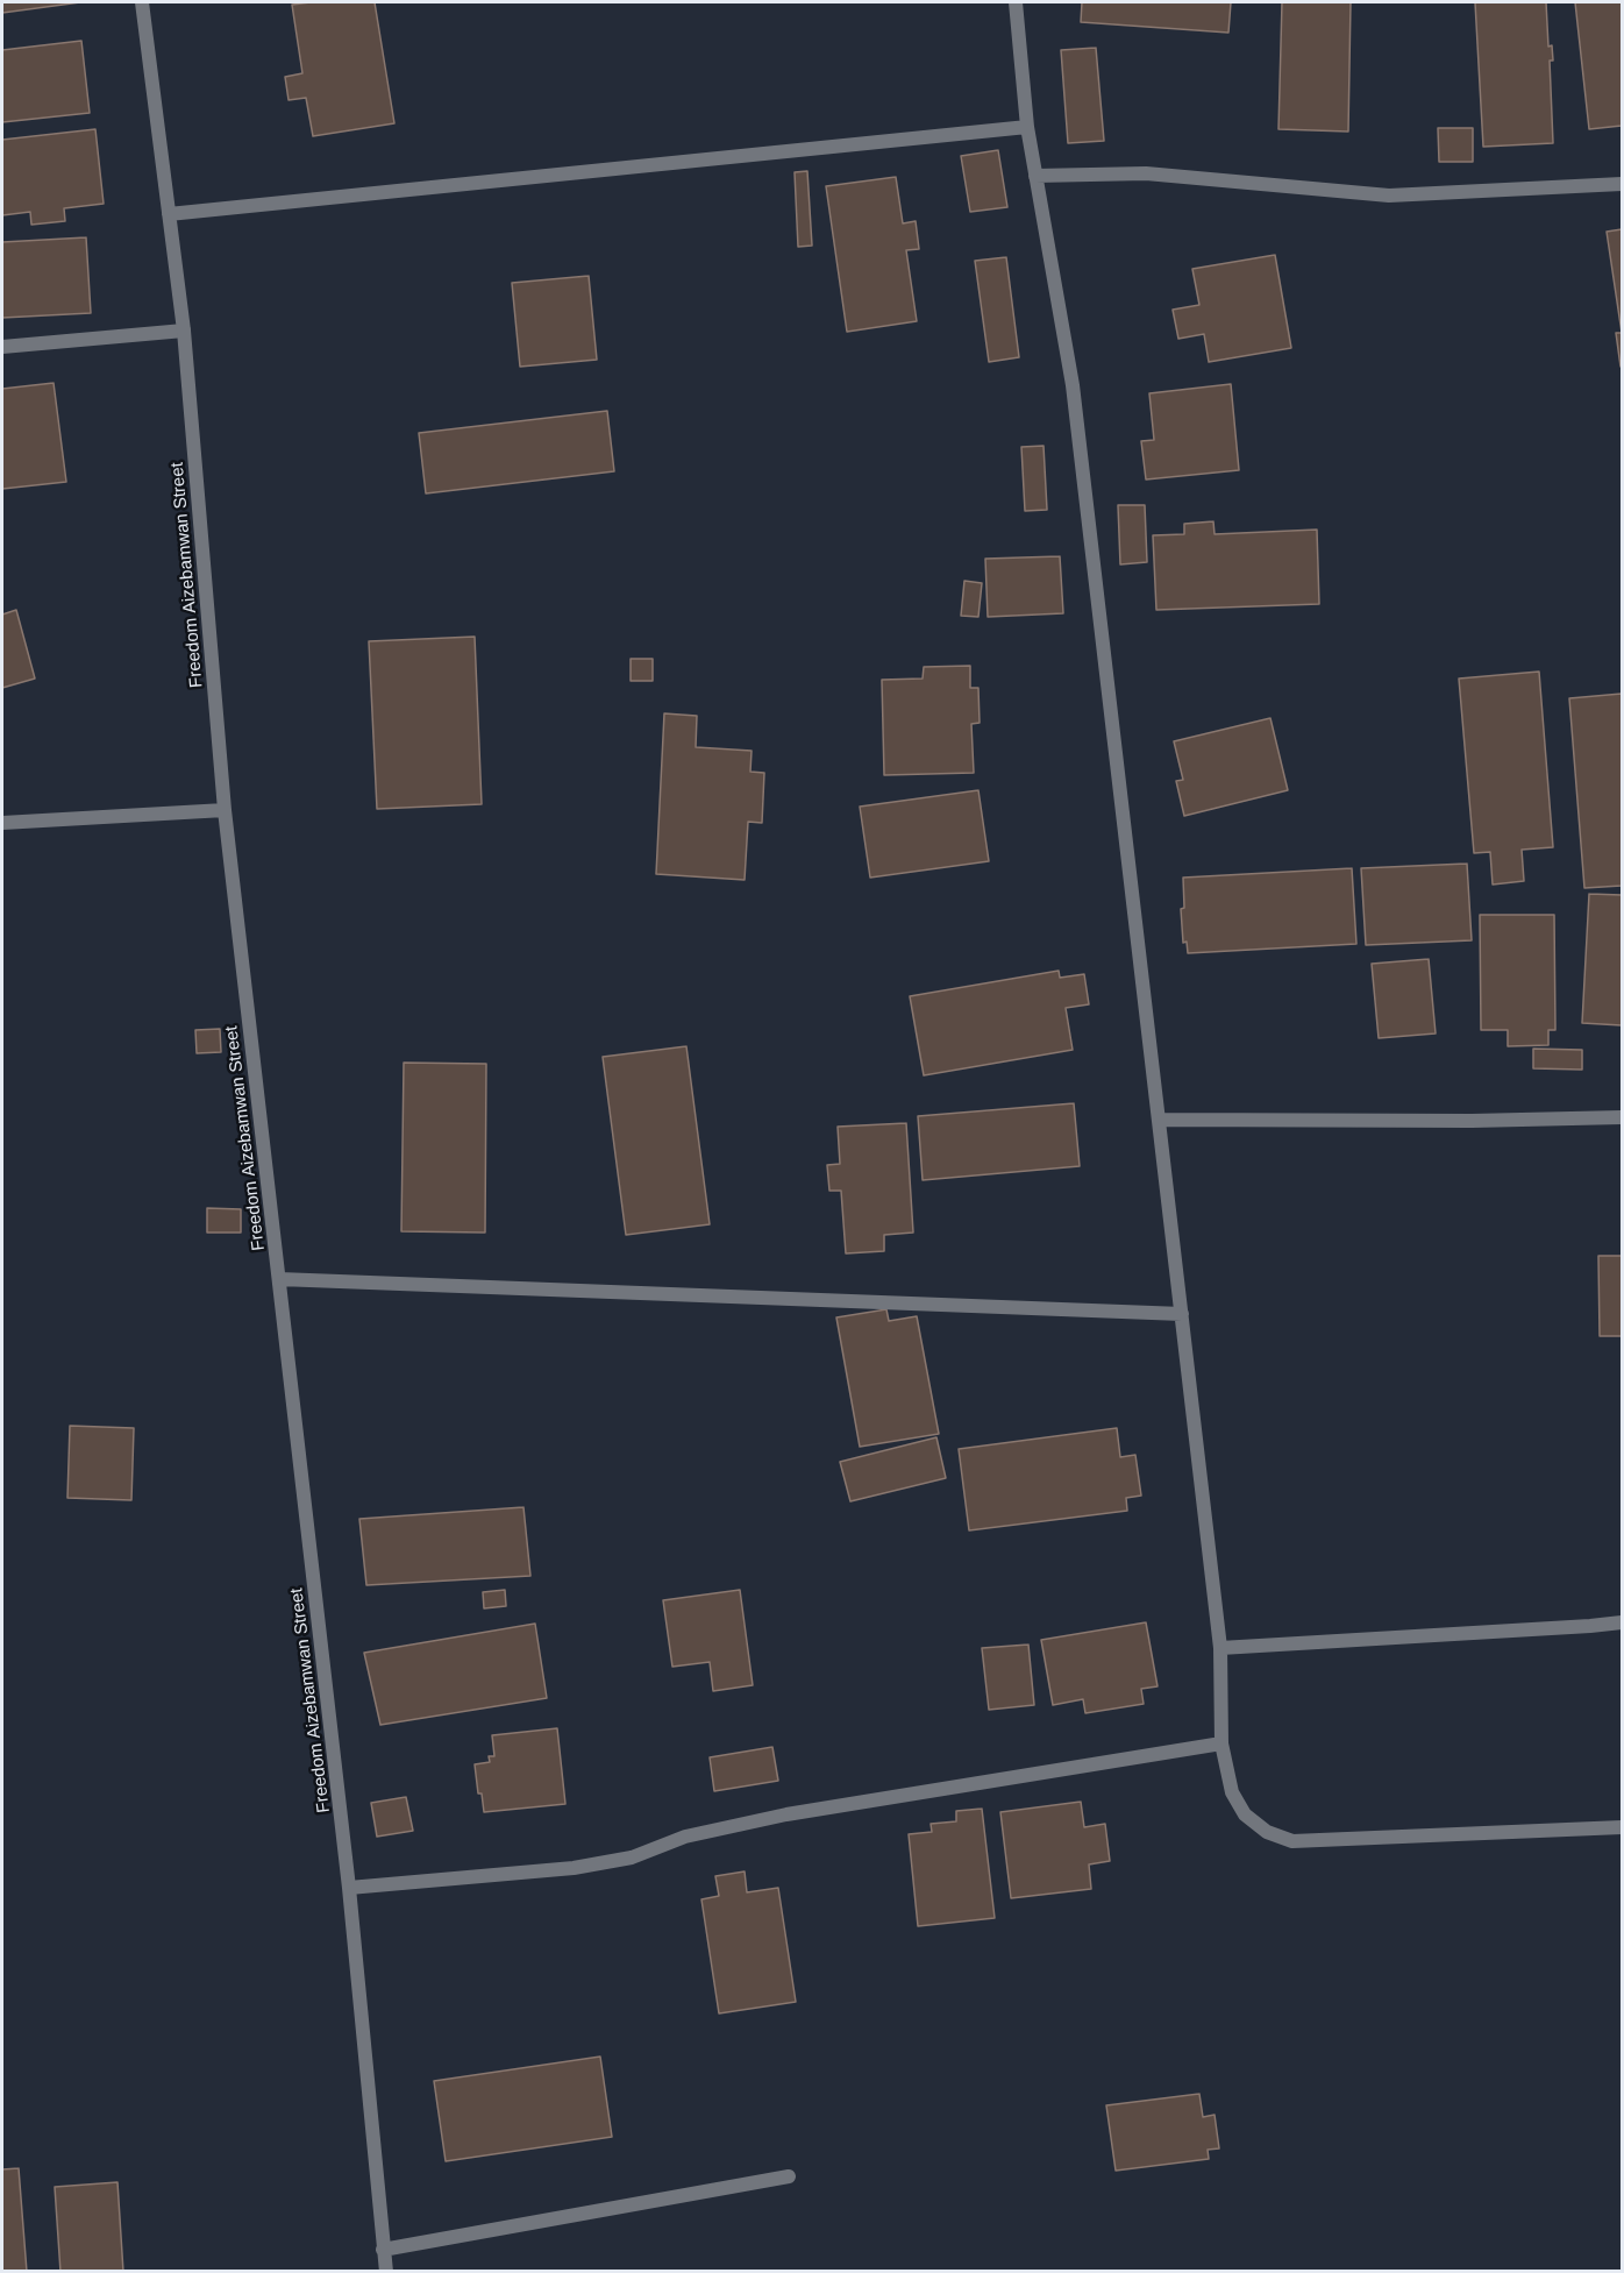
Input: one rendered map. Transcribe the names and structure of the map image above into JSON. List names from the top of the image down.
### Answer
{
  "streets": {
    "street": ["Freedom Aizebamwan Street"]
  }
}
